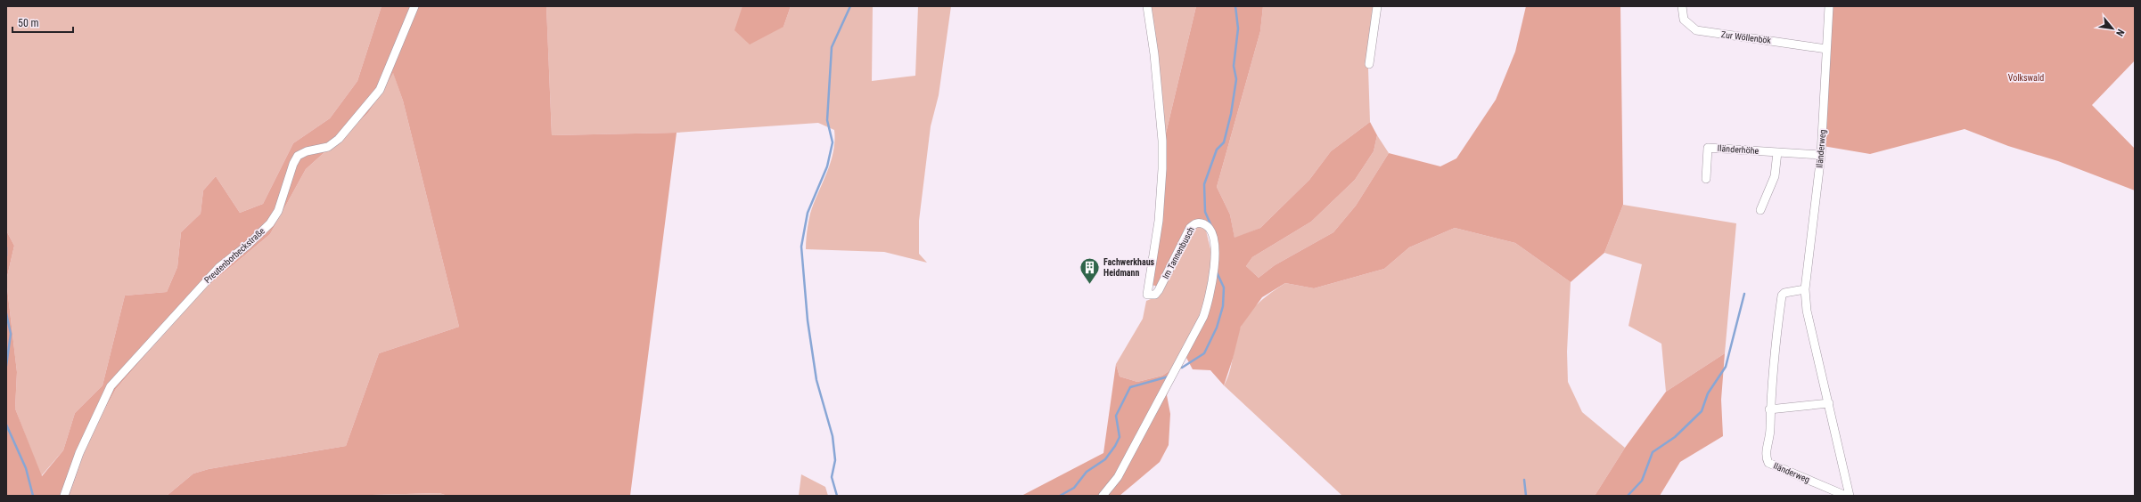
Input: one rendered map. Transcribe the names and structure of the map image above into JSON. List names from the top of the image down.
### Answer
{
  "streets": {
    "street": [
      "Zur Wöllenbök",
      "Iländerweg",
      "Iländerhöhe",
      "Im Tannenbusch",
      "Preutenborbeckstraße"
    ]
  },
  "crossings": [
    ["Zur Wöllenbök", "Iländerweg"],
    ["Iländerweg", "Iländerhöhe"]
  ],
  "parks": ["Volkswald"],
  "places": {
    "building": ["Fachwerkhaus Heidmann"]
  },
  "scale_bar": "50 m",
  "north": "bottom right"
}
